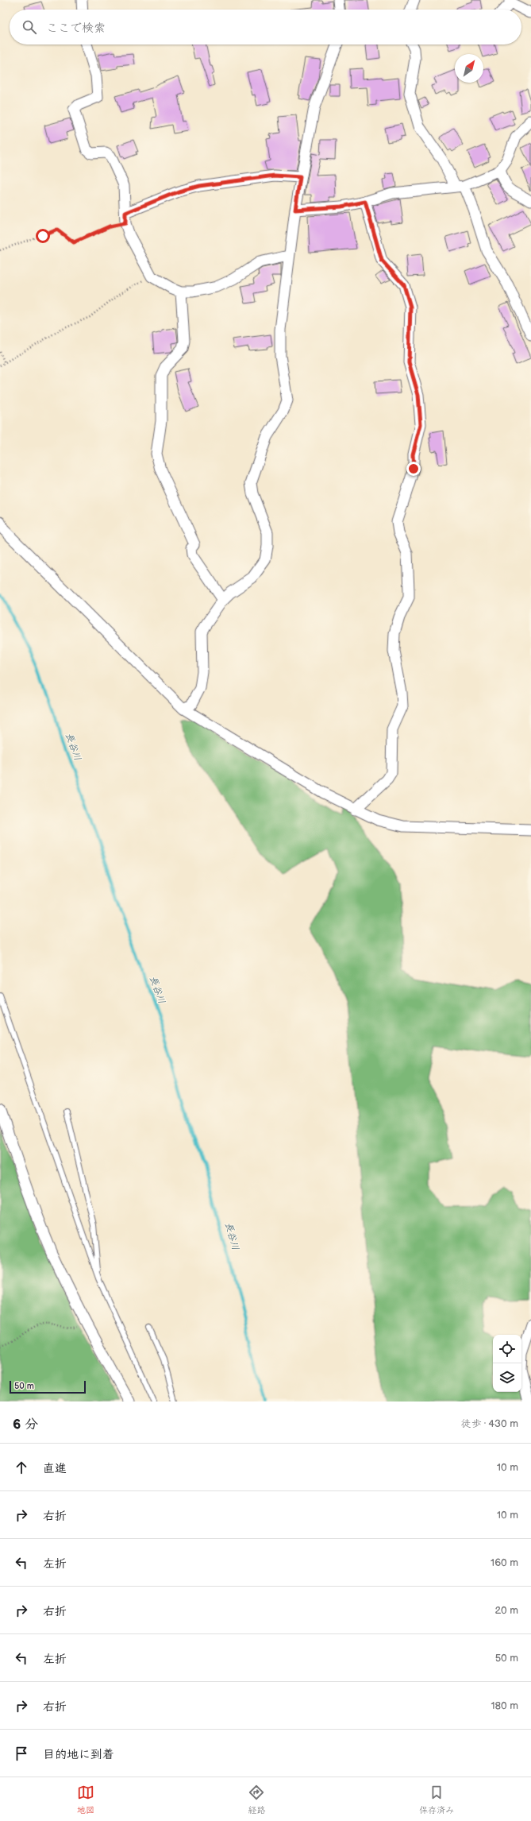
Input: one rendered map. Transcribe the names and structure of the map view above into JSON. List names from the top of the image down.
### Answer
{
  "water": ["長谷川"],
  "scale_bar": "50 m",
  "north": "top right",
  "page": {
    "search": "ここで検索",
    "scale": "50 m",
    "heading": ["6 分", "徒歩 · 430 m"],
    "list": [
      ["直進", "10 m"],
      ["右折", "10 m"],
      ["左折", "160 m"],
      ["右折", "20 m"],
      ["左折", "50 m"],
      ["右折", "180 m"],
      "目的地に到着"
    ],
    "nav": ["地図", "経路", "保存済み"]
  }
}
